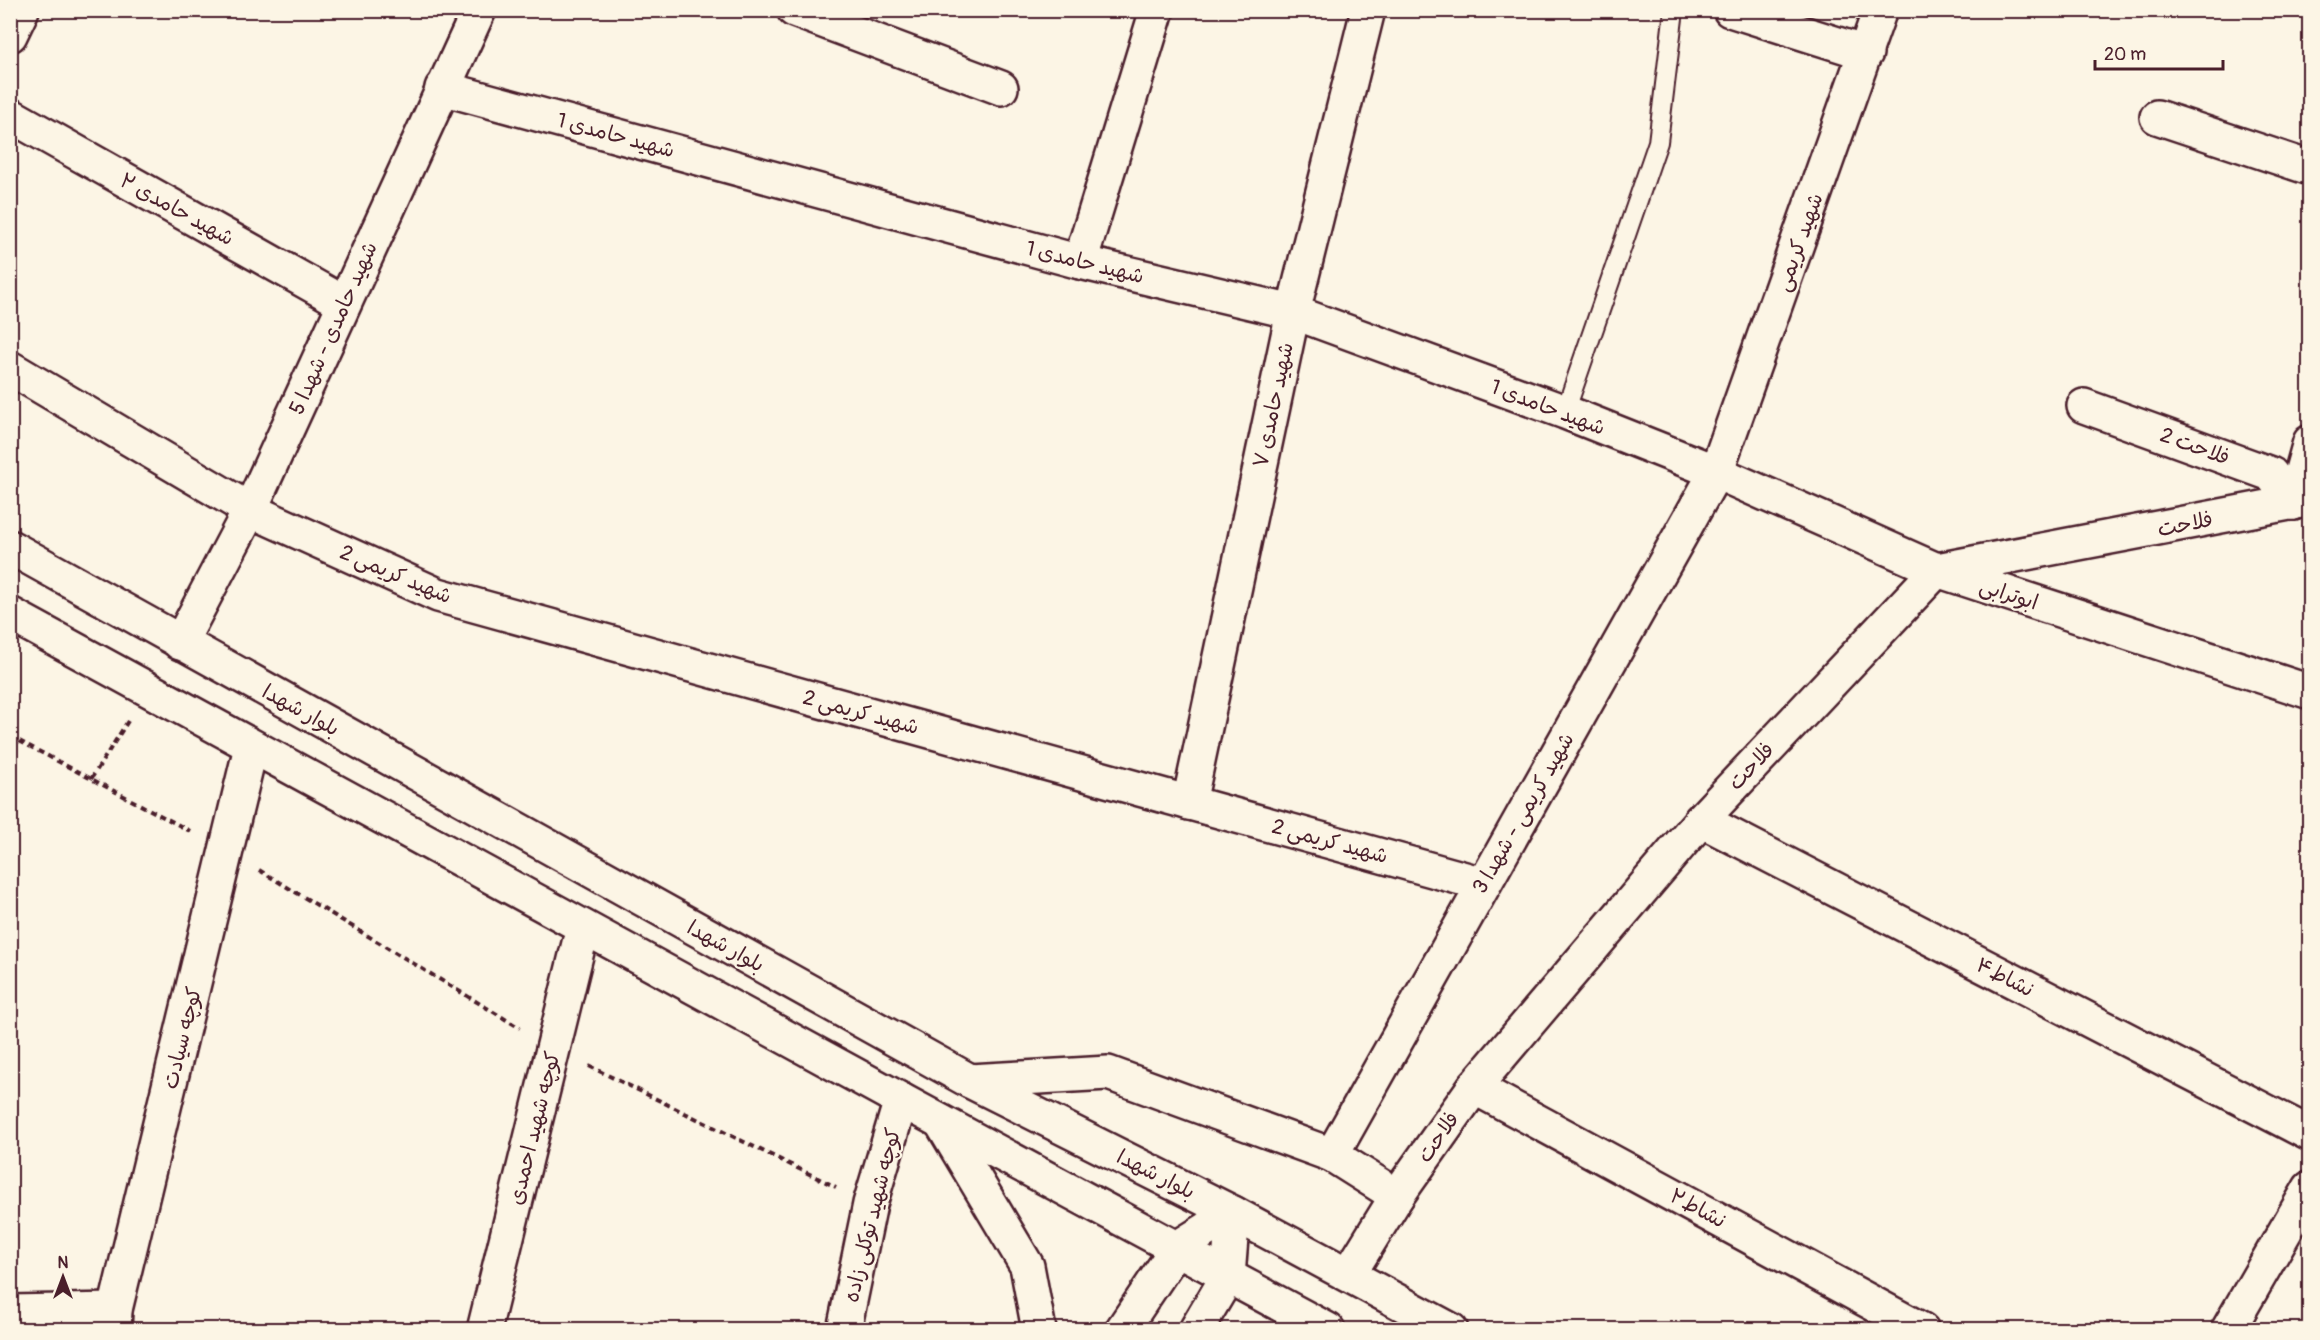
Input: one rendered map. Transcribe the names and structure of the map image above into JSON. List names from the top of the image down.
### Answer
{
  "streets": {
    "street": [
      "شهيد حامدی 1",
      "شهید حامدی ۲",
      "شهید کریمی",
      "شهید حامدی - شهدا 5",
      "شهید حامدی ۷",
      "فلاحت 2",
      "فلاحت",
      "شهيد کريمی 2",
      "ابوترابی",
      "بلوار شهدا",
      "شهيد کريمی - شهدا 3",
      "نشاط۴",
      "کوچه سیادت",
      "کوچه شهید احمدی",
      "نشاط۲",
      "کوچه شهید توکلی زاده"
    ]
  },
  "crossings": [
    ["شهيد حامدی 1", "شهید کریمی"],
    ["شهيد حامدی 1", "شهید حامدی - شهدا 5"],
    ["شهيد حامدی 1", "شهید حامدی ۷"],
    ["شهيد حامدی 1", "ابوترابی"],
    ["شهيد حامدی 1", "شهيد کريمی - شهدا 3"],
    ["شهید حامدی ۲", "شهید حامدی - شهدا 5"],
    ["شهید کریمی", "ابوترابی"],
    ["شهید کریمی", "شهيد کريمی - شهدا 3"],
    ["شهید حامدی - شهدا 5", "شهيد کريمی 2"],
    ["شهید حامدی - شهدا 5", "بلوار شهدا"],
    ["شهید حامدی ۷", "شهيد کريمی 2"],
    ["فلاحت 2", "فلاحت"],
    ["فلاحت", "ابوترابی"],
    ["فلاحت", "بلوار شهدا"],
    ["فلاحت", "نشاط۴"],
    ["فلاحت", "نشاط۲"],
    ["شهيد کريمی 2", "شهيد کريمی - شهدا 3"],
    ["ابوترابی", "شهيد کريمی - شهدا 3"]
  ],
  "scale_bar": "20 m",
  "north": "top"
}
